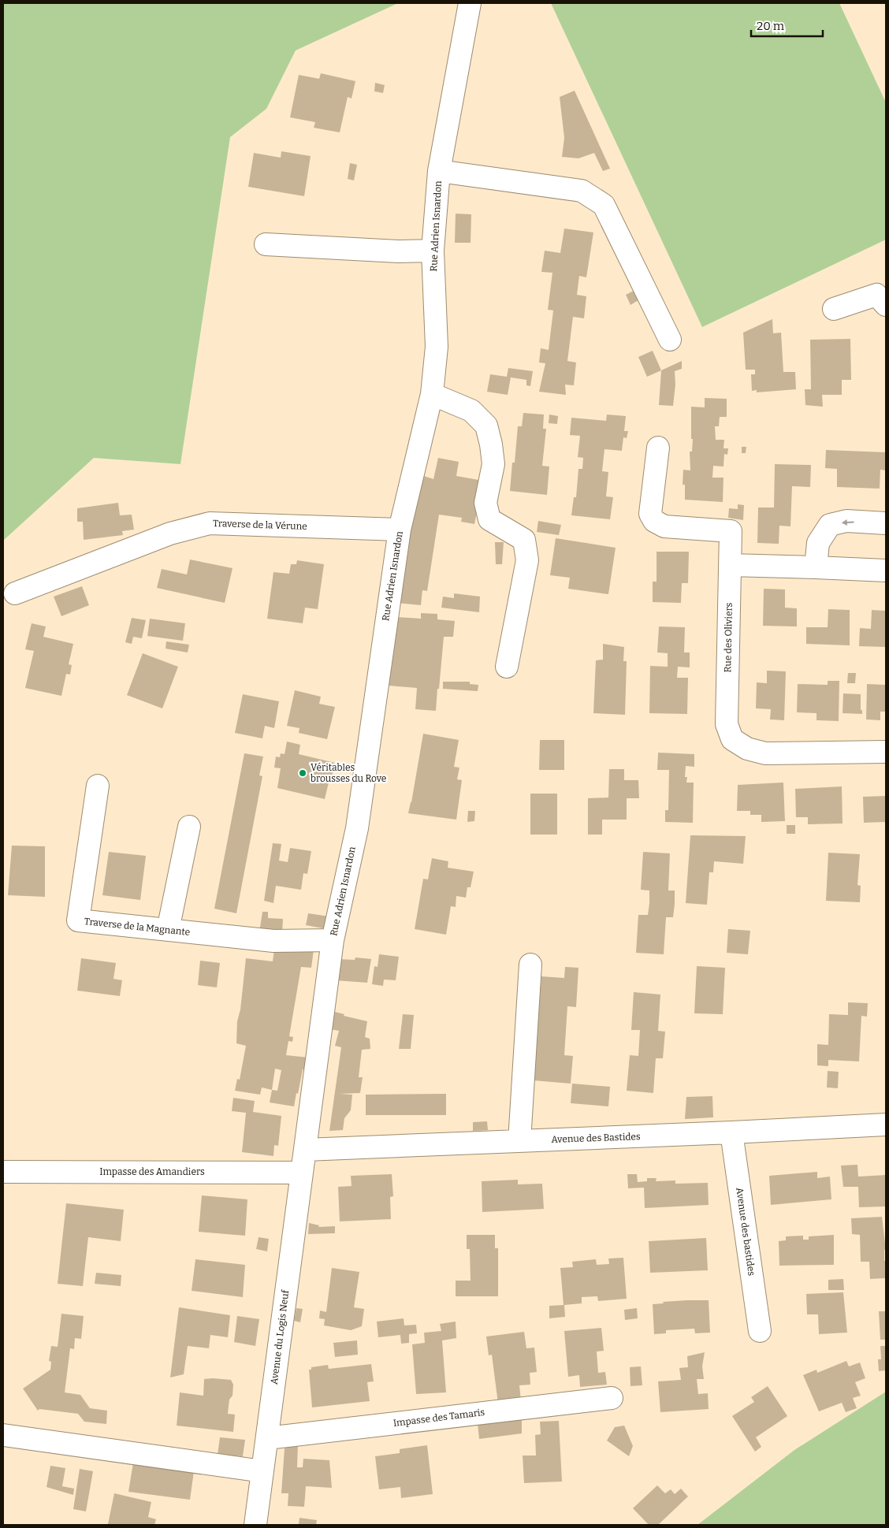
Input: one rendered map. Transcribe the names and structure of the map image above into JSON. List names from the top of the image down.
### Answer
{
  "streets": {
    "street": [
      "Rue Adrien Isnardon",
      "Traverse de la Vérune",
      "Rue des Oliviers",
      "Traverse de la Magnante",
      "Avenue des Bastides",
      "Impasse des Amandiers",
      "Avenue des bastides",
      "Avenue du Logis Neuf",
      "Impasse des Tamaris"
    ]
  },
  "crossings": [
    ["Rue Adrien Isnardon", "Traverse de la Vérune"],
    ["Rue Adrien Isnardon", "Traverse de la Magnante"],
    ["Rue Adrien Isnardon", "Avenue des Bastides"],
    ["Rue Adrien Isnardon", "Avenue du Logis Neuf"],
    ["Avenue des Bastides", "Avenue des bastides"],
    ["Avenue des Bastides", "Avenue du Logis Neuf"],
    ["Impasse des Amandiers", "Avenue du Logis Neuf"],
    ["Avenue du Logis Neuf", "Impasse des Tamaris"]
  ],
  "places": ["Véritables brousses du Rove"],
  "scale_bar": "20 m"
}
